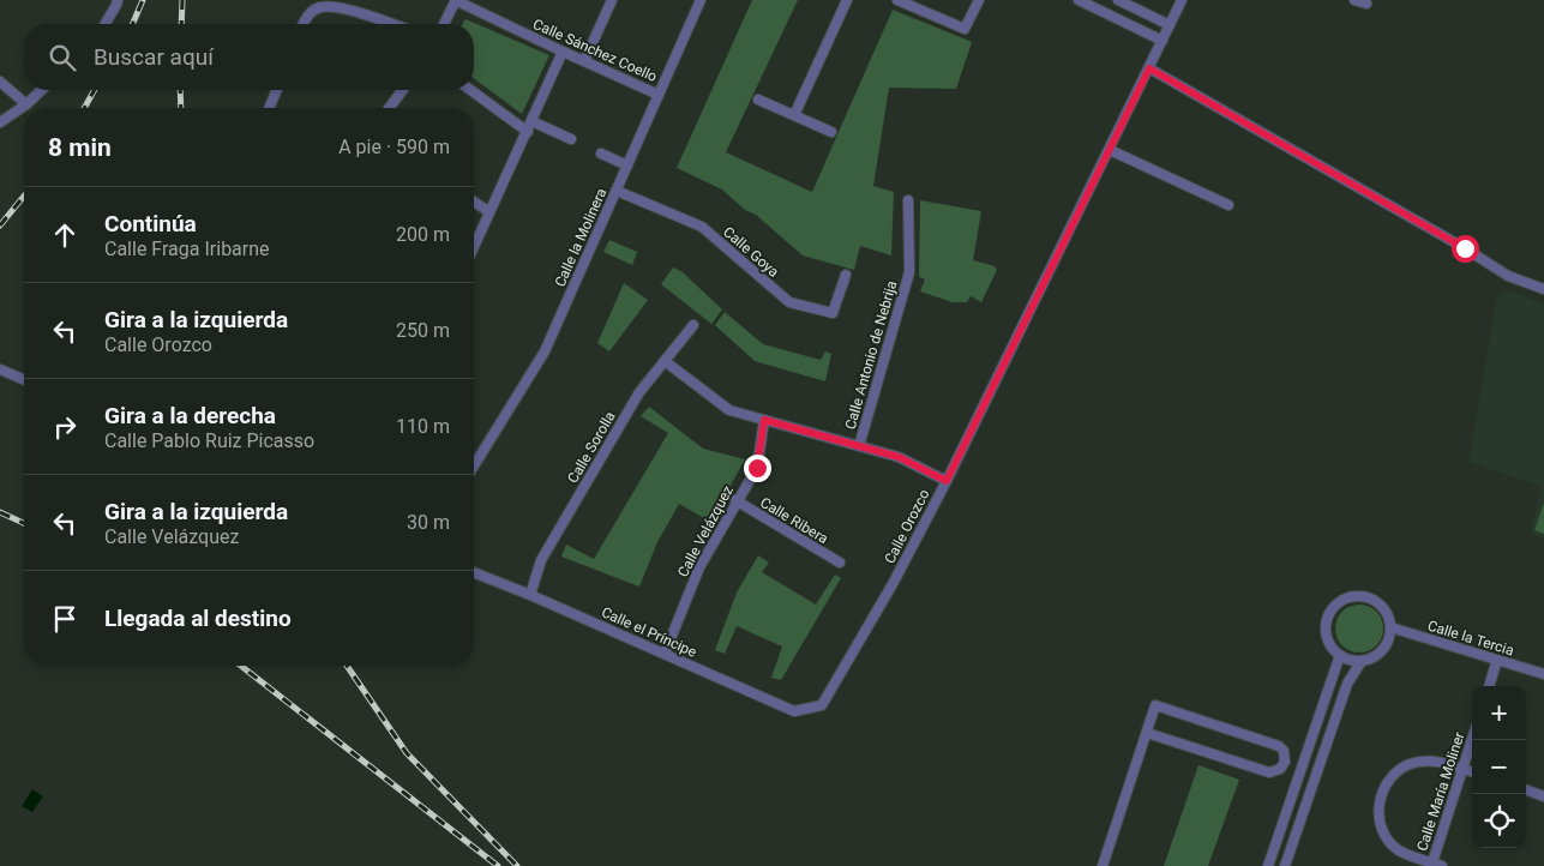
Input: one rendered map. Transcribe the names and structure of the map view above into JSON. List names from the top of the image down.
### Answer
{
  "streets": {
    "street": [
      "Calle Sánchez Coello",
      "Calle la Molinera",
      "Calle Goya",
      "Calle Antonio de Nebrija",
      "Calle Sorolla",
      "Calle Ribera",
      "Calle Orozco",
      "Calle Velázquez",
      "Calle el Príncipe",
      "Calle la Tercia",
      "Calle María Moliner"
    ]
  },
  "crossings": [
    ["Calle Sánchez Coello", "Calle la Molinera"],
    ["Calle la Molinera", "Calle Goya"],
    ["Calle Sorolla", "Calle el Príncipe"],
    ["Calle Ribera", "Calle Velázquez"],
    ["Calle Orozco", "Calle el Príncipe"],
    ["Calle Velázquez", "Calle el Príncipe"]
  ],
  "page": {
    "search": "Buscar aquí",
    "heading": ["8 min", "A pie · 590 m"],
    "list": [
      ["Continúa", "Calle Fraga Iribarne", "200 m"],
      ["Gira a la izquierda", "Calle Orozco", "250 m"],
      ["Gira a la derecha", "Calle Pablo Ruiz Picasso", "110 m"],
      ["Gira a la izquierda", "Calle Velázquez", "30 m"],
      "Llegada al destino"
    ],
    "map_buttons": ["+", "−"]
  }
}
